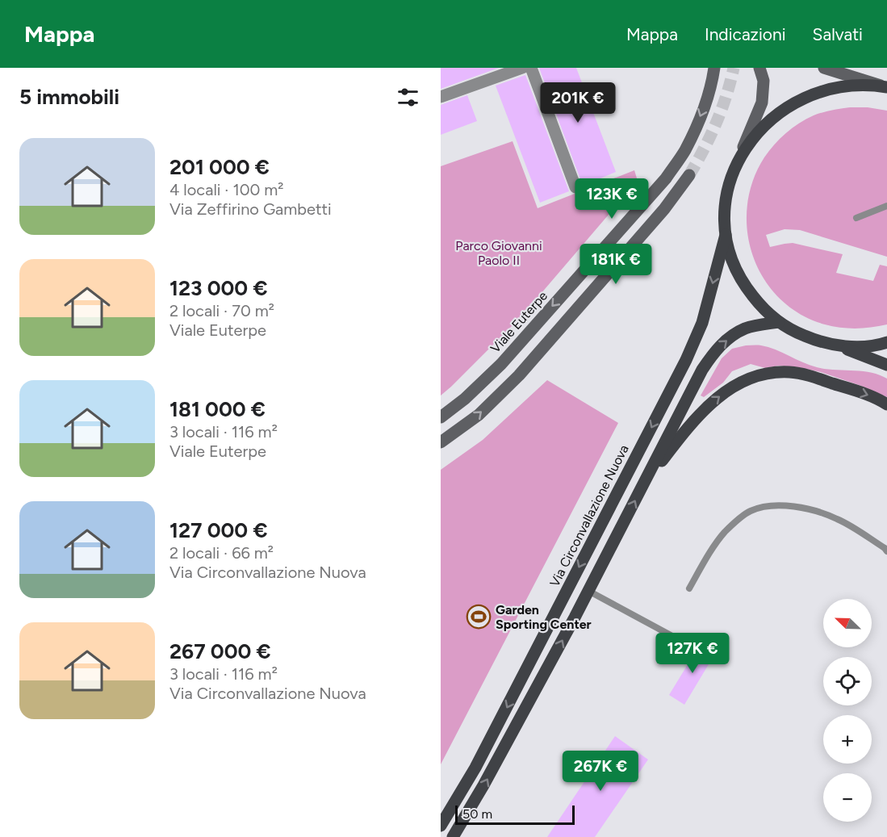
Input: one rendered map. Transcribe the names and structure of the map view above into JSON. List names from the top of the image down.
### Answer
{
  "streets": {
    "main road": ["Viale Euterpe", "Via Circonvallazione Nuova"]
  },
  "parks": ["Parco Giovanni Paolo II"],
  "places": {
    "sports": ["Garden Sporting Center"]
  },
  "scale_bar": "50 m",
  "north": "top left",
  "page": {
    "header": "Mappa",
    "nav": ["Mappa", "Indicazioni", "Salvati"],
    "heading": "5 immobili",
    "price": [
      "201K €",
      "123K €",
      "181K €",
      "127K €",
      "267K €"
    ],
    "list": [
      {
        "name": "201 000 €",
        "note": "4 locali · 100 m² · Via Zeffirino Gambetti"
      },
      {
        "name": "123 000 €",
        "note": "2 locali · 70 m² · Viale Euterpe"
      },
      {
        "name": "181 000 €",
        "note": "3 locali · 116 m² · Viale Euterpe"
      },
      {
        "name": "127 000 €",
        "note": "2 locali · 66 m² · Via Circonvallazione Nuova"
      },
      {
        "name": "267 000 €",
        "note": "3 locali · 116 m² · Via Circonvallazione Nuova"
      }
    ],
    "map_buttons": ["+", "−"],
    "scale": "50 m"
  }
}
